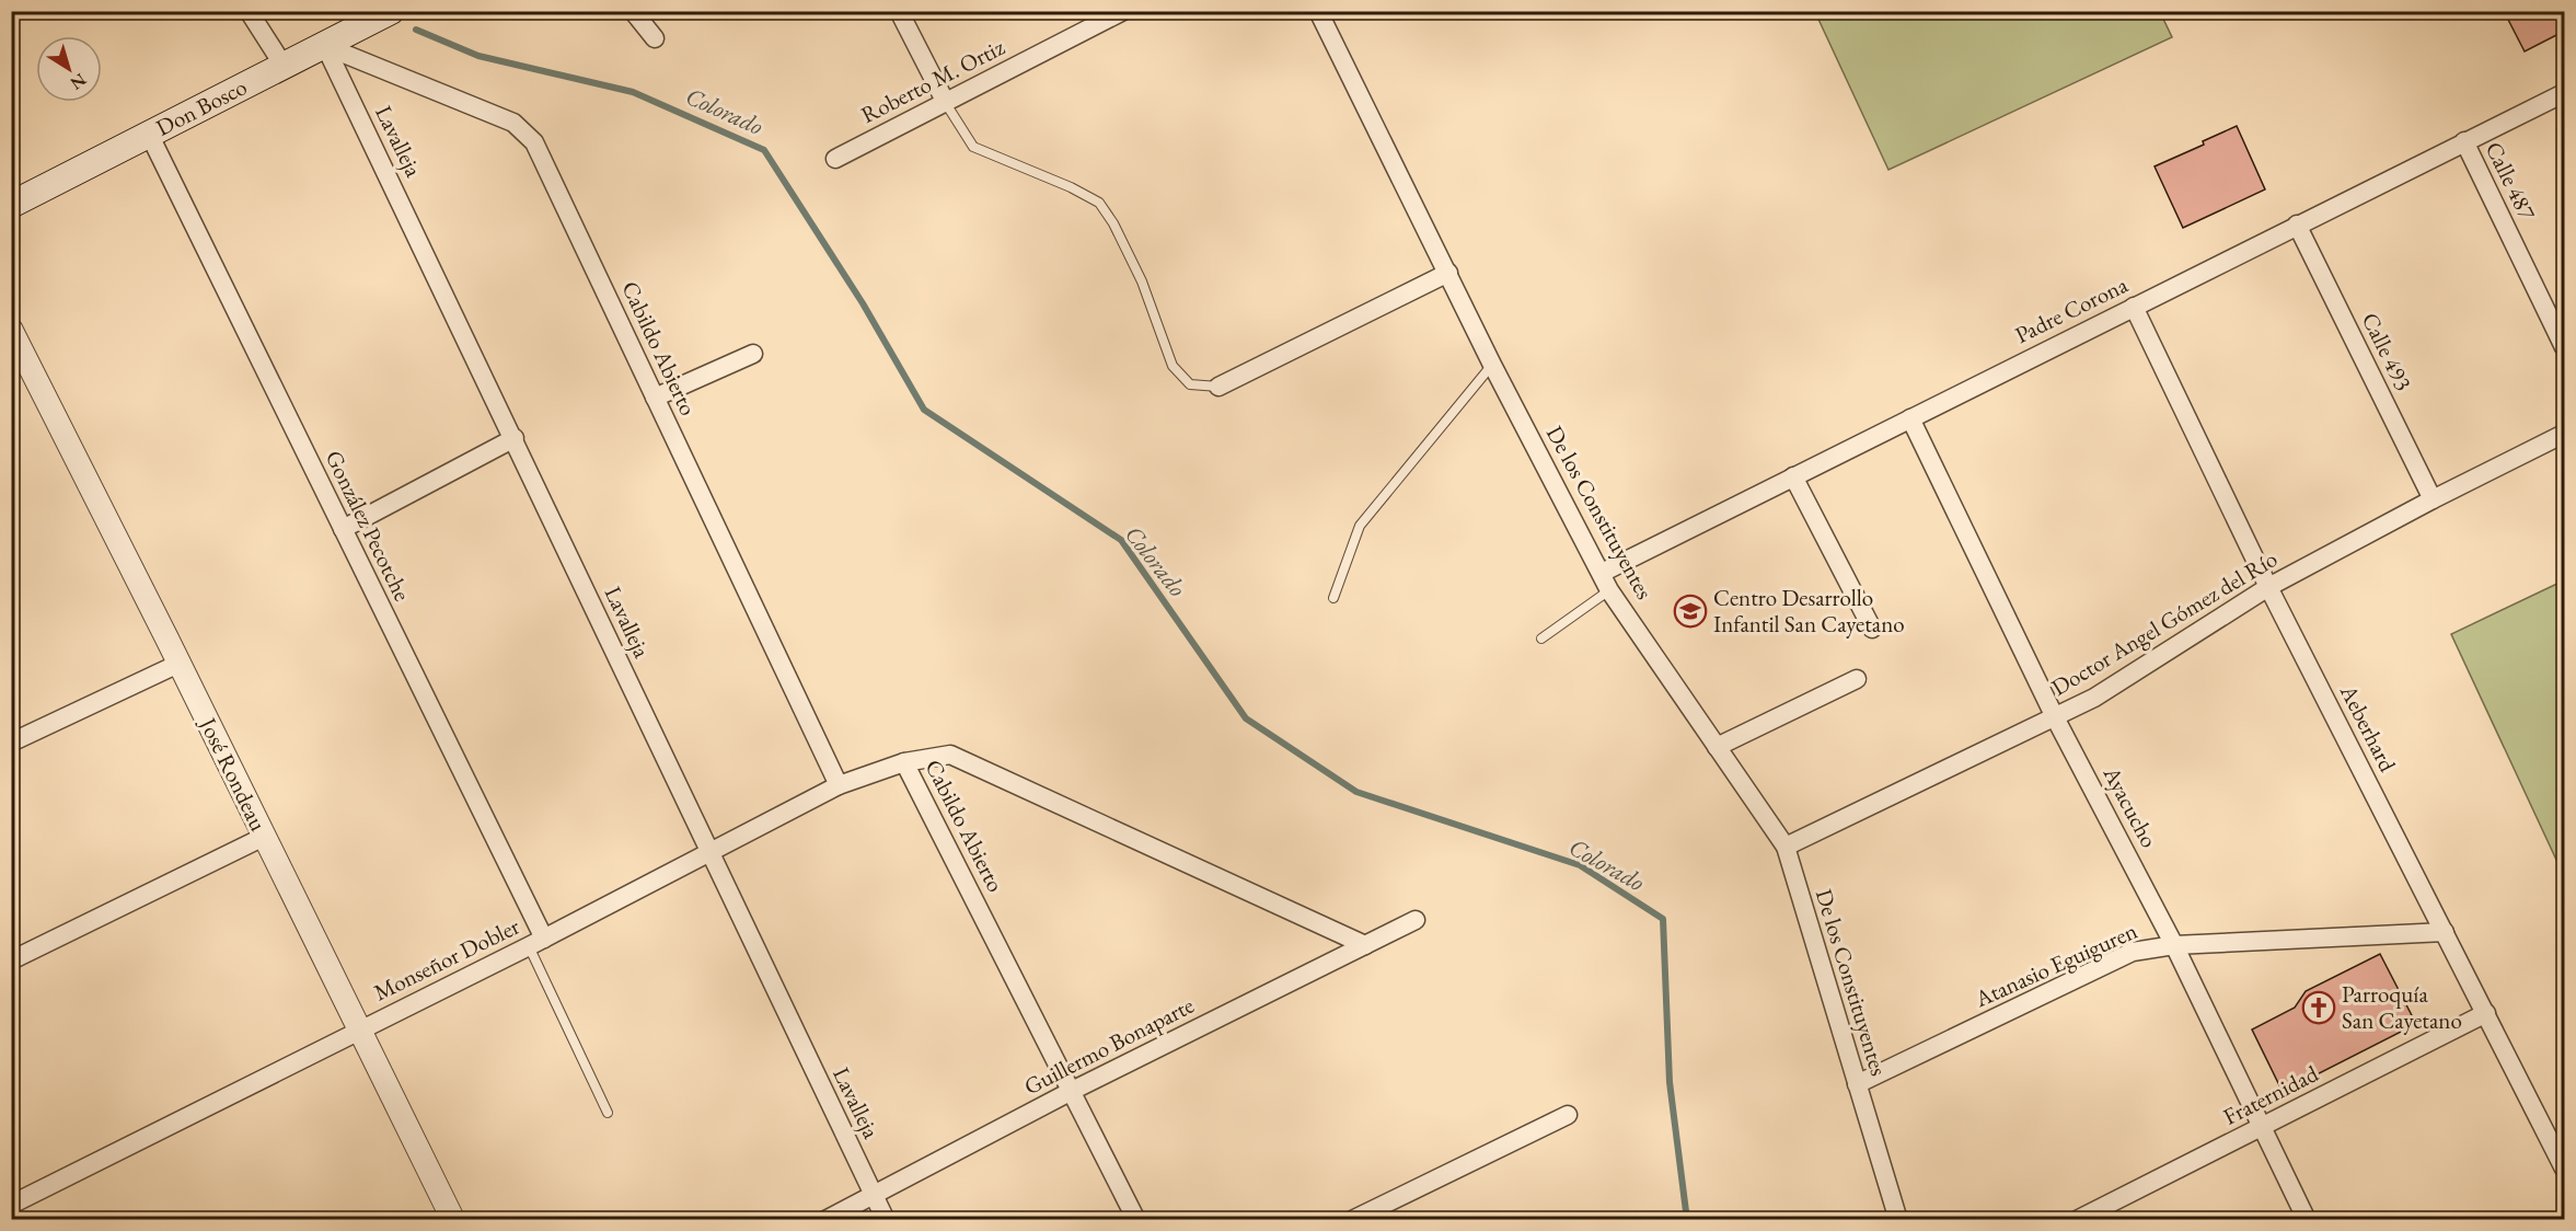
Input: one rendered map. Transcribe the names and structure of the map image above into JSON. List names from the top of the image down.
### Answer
{
  "streets": {
    "main road": ["Don Bosco"],
    "street": [
      "Roberto M. Ortiz",
      "Lavalleja",
      "Calle 487",
      "Padre Corona",
      "Cabildo Abierto",
      "Calle 493",
      "De los Constituyentes",
      "González Pecotche",
      "Doctor Angel Gómez del Río",
      "Aeberhard",
      "José Rondeau",
      "Ayacucho",
      "Monseñor Dobler",
      "Atanasio Eguiguren",
      "Guillermo Bonaparte",
      "Fraternidad"
    ]
  },
  "crossings": [
    ["Don Bosco", "Lavalleja"],
    ["Don Bosco", "Cabildo Abierto"],
    ["Don Bosco", "González Pecotche"],
    ["Lavalleja", "Cabildo Abierto"],
    ["Lavalleja", "Monseñor Dobler"],
    ["Lavalleja", "Guillermo Bonaparte"],
    ["Calle 487", "Padre Corona"],
    ["Padre Corona", "Calle 493"],
    ["Padre Corona", "De los Constituyentes"],
    ["Padre Corona", "Aeberhard"],
    ["Padre Corona", "Ayacucho"],
    ["Cabildo Abierto", "Monseñor Dobler"],
    ["Cabildo Abierto", "Guillermo Bonaparte"],
    ["Calle 493", "Doctor Angel Gómez del Río"],
    ["De los Constituyentes", "Doctor Angel Gómez del Río"],
    ["De los Constituyentes", "Atanasio Eguiguren"],
    ["González Pecotche", "Monseñor Dobler"],
    ["Doctor Angel Gómez del Río", "Aeberhard"],
    ["Doctor Angel Gómez del Río", "Ayacucho"],
    ["Aeberhard", "Atanasio Eguiguren"],
    ["Aeberhard", "Fraternidad"],
    ["José Rondeau", "Monseñor Dobler"],
    ["Ayacucho", "Atanasio Eguiguren"],
    ["Ayacucho", "Fraternidad"]
  ],
  "water": ["Colorado"],
  "places": {
    "school or university": ["Centro Desarrollo Infantil San Cayetano"],
    "church": ["Parroquía San Cayetano"]
  },
  "north": "bottom right"
}
